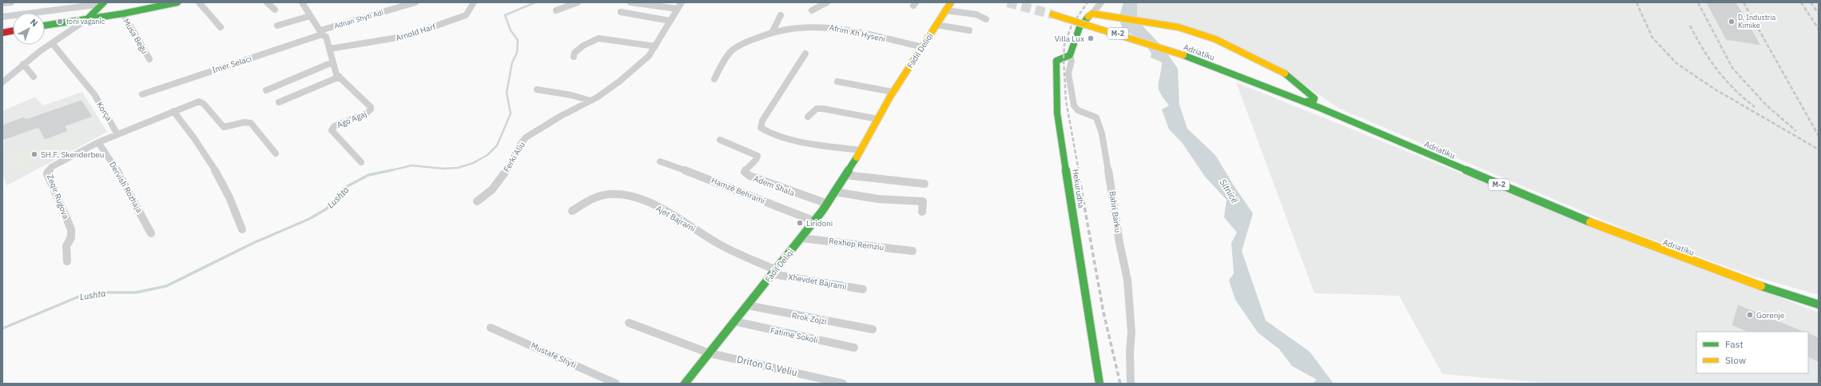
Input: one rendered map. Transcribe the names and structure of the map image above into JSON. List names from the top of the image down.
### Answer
{
  "streets": {
    "main road": [
      "M-2",
      "Fadil Deliqi",
      "Adriatiku",
      "Hekurudha"
    ],
    "street": [
      "Adnan Shyti Adi",
      "Arnold Harf",
      "Afrim Xh Hyseni",
      "Musa Begu",
      "Imer Selaci",
      "Korça",
      "Ago Agaj",
      "Ferki Aliu",
      "Adem Shala",
      "Dervish Rozhaja",
      "Hamzë Behrami",
      "Zeqir Rugova",
      "Bahri Barku",
      "Ajet Bajrami",
      "Rexhep Remziu",
      "Xhevdet Bajrami",
      "Rrok Zojzi",
      "Fatime Sokoli",
      "Mustafë Shyti",
      "Driton G. Veliu"
    ]
  },
  "crossings": [
    ["Adnan Shyti Adi", "Imer Selaci"],
    ["Adnan Shyti Adi", "Ago Agaj"],
    ["Arnold Harf", "Ago Agaj"],
    ["Afrim Xh Hyseni", "Fadil Deliqi"],
    ["Fadil Deliqi", "Adem Shala"],
    ["Fadil Deliqi", "Hamzë Behrami"],
    ["Fadil Deliqi", "Ajet Bajrami"],
    ["Fadil Deliqi", "Rexhep Remziu"],
    ["Fadil Deliqi", "Xhevdet Bajrami"],
    ["Fadil Deliqi", "Rrok Zojzi"],
    ["Fadil Deliqi", "Fatime Sokoli"],
    ["Fadil Deliqi", "Driton G. Veliu"],
    ["Imer Selaci", "Ago Agaj"],
    ["Korça", "Zeqir Rugova"],
    ["Dervish Rozhaja", "Zeqir Rugova"],
    ["Hekurudha", "Bahri Barku"],
    ["Ajet Bajrami", "Xhevdet Bajrami"]
  ],
  "water": ["Sitnicë", "Lushta"],
  "places": [
    "toni vaganic",
    "D. Industria Kimike",
    "Villa Lux",
    "SH.F. Skenderbeu",
    "Liridoni",
    "Gorenje"
  ],
  "legend": ["Fast", "Slow"],
  "north": "top right"
}
